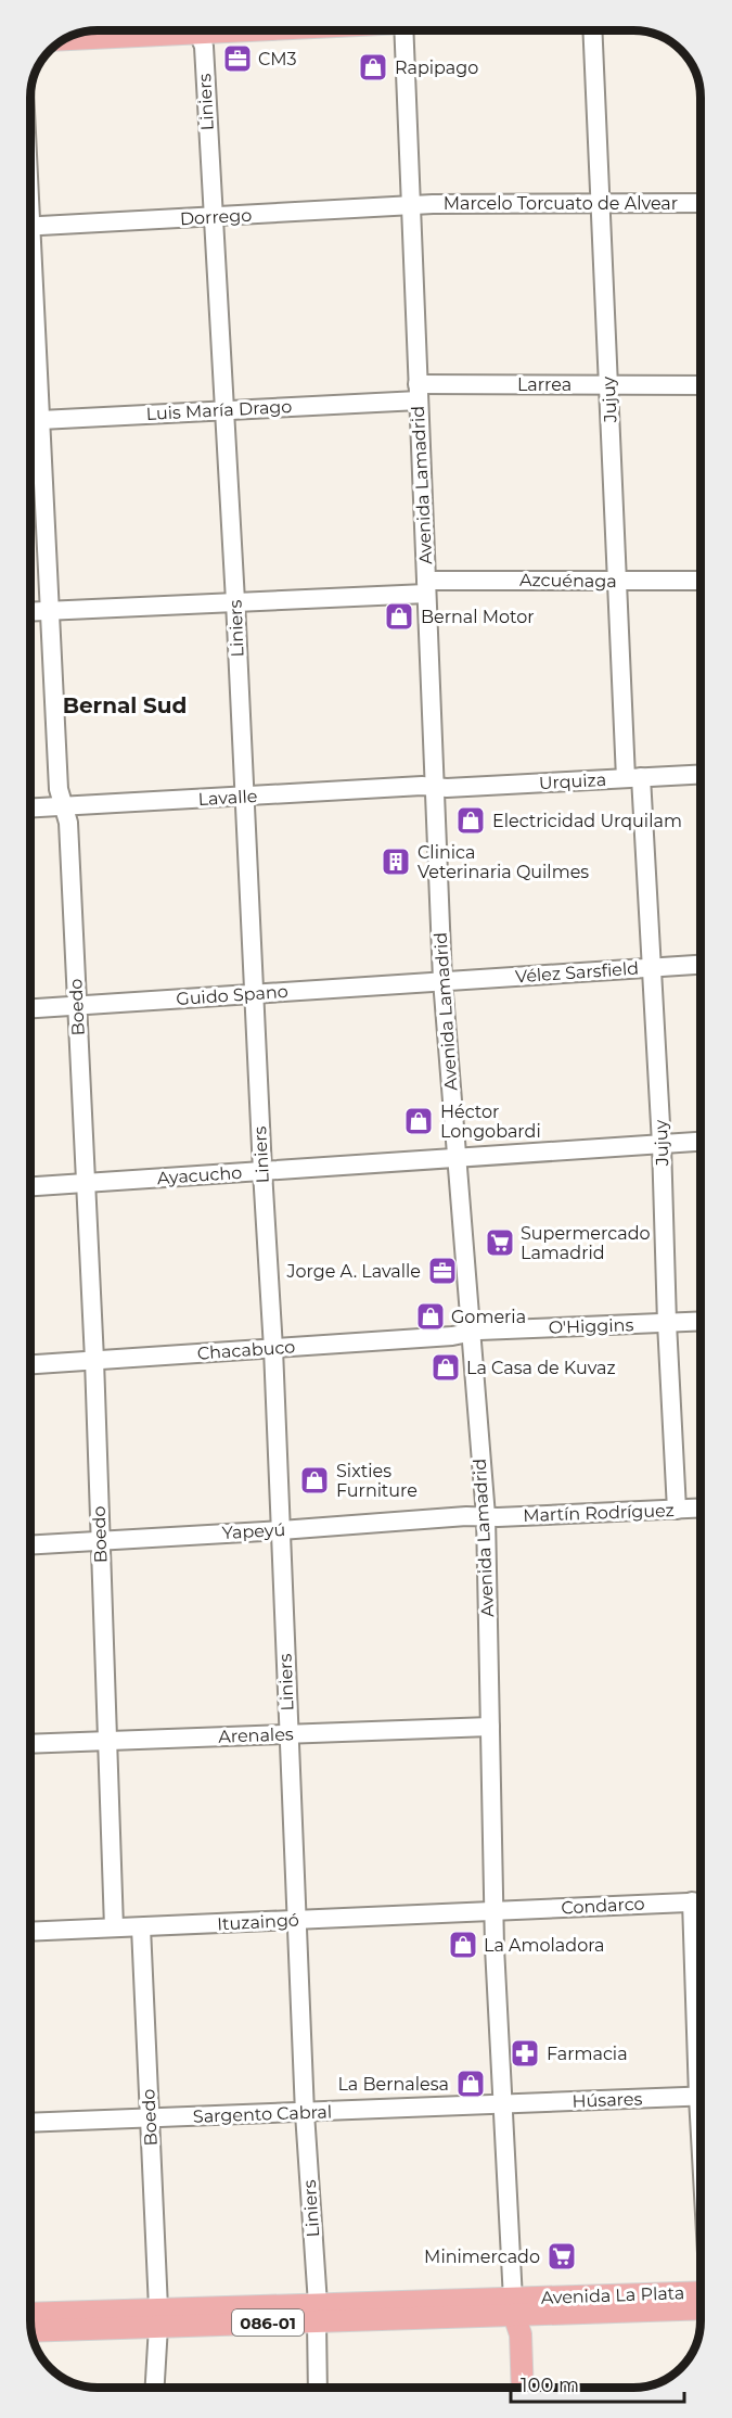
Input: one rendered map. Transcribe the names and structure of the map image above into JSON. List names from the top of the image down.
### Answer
{
  "streets": {
    "main road": ["Avenida Lamadrid", "Avenida La Plata", "086-01"],
    "street": [
      "Liniers",
      "Marcelo Torcuato de Alvear",
      "Dorrego",
      "Larrea",
      "Jujuy",
      "Luis María Drago",
      "Azcuénaga",
      "Urquiza",
      "Lavalle",
      "Vélez Sarsfield",
      "Guido Spano",
      "Boedo",
      "Ayacucho",
      "O'Higgins",
      "Chacabuco",
      "Martín Rodríguez",
      "Yapeyú",
      "Arenales",
      "Condarco",
      "Ituzaingó",
      "Húsares",
      "Sargento Cabral"
    ]
  },
  "crossings": [
    ["Liniers", "Dorrego"],
    ["Liniers", "Luis María Drago"],
    ["Liniers", "Azcuénaga"],
    ["Liniers", "Lavalle"],
    ["Liniers", "Guido Spano"],
    ["Liniers", "Ayacucho"],
    ["Liniers", "Chacabuco"],
    ["Liniers", "Yapeyú"],
    ["Liniers", "Arenales"],
    ["Liniers", "Ituzaingó"],
    ["Liniers", "Sargento Cabral"],
    ["Liniers", "086-01"],
    ["Marcelo Torcuato de Alvear", "Dorrego"],
    ["Marcelo Torcuato de Alvear", "Jujuy"],
    ["Marcelo Torcuato de Alvear", "Avenida Lamadrid"],
    ["Dorrego", "Avenida Lamadrid"],
    ["Larrea", "Jujuy"],
    ["Larrea", "Luis María Drago"],
    ["Larrea", "Avenida Lamadrid"],
    ["Jujuy", "Azcuénaga"],
    ["Jujuy", "Urquiza"],
    ["Jujuy", "Vélez Sarsfield"],
    ["Jujuy", "Ayacucho"],
    ["Jujuy", "O'Higgins"],
    ["Jujuy", "Martín Rodríguez"],
    ["Luis María Drago", "Avenida Lamadrid"],
    ["Luis María Drago", "Boedo"],
    ["Avenida Lamadrid", "Azcuénaga"],
    ["Avenida Lamadrid", "Urquiza"],
    ["Avenida Lamadrid", "Lavalle"],
    ["Avenida Lamadrid", "Vélez Sarsfield"],
    ["Avenida Lamadrid", "Guido Spano"],
    ["Avenida Lamadrid", "Ayacucho"],
    ["Avenida Lamadrid", "O'Higgins"],
    ["Avenida Lamadrid", "Chacabuco"],
    ["Avenida Lamadrid", "Martín Rodríguez"],
    ["Avenida Lamadrid", "Yapeyú"],
    ["Avenida Lamadrid", "Arenales"],
    ["Avenida Lamadrid", "Condarco"],
    ["Avenida Lamadrid", "Ituzaingó"],
    ["Avenida Lamadrid", "Húsares"],
    ["Avenida Lamadrid", "Sargento Cabral"],
    ["Avenida Lamadrid", "Avenida La Plata"],
    ["Avenida Lamadrid", "086-01"],
    ["Azcuénaga", "Boedo"],
    ["Urquiza", "Lavalle"],
    ["Lavalle", "Boedo"],
    ["Vélez Sarsfield", "Guido Spano"],
    ["Guido Spano", "Boedo"],
    ["Boedo", "Ayacucho"],
    ["Boedo", "Chacabuco"],
    ["Boedo", "Yapeyú"],
    ["Boedo", "Arenales"],
    ["Boedo", "Ituzaingó"],
    ["Boedo", "Sargento Cabral"],
    ["Boedo", "086-01"],
    ["O'Higgins", "Chacabuco"],
    ["Martín Rodríguez", "Yapeyú"],
    ["Condarco", "Ituzaingó"],
    ["Húsares", "Sargento Cabral"],
    ["Avenida La Plata", "086-01"]
  ],
  "districts": ["Bernal Sud"],
  "places": {
    "office": ["CM3", "Jorge A. Lavalle"],
    "shop": [
      "Rapipago",
      "Bernal Motor",
      "Electricidad Urquilam",
      "Héctor Longobardi",
      "Gomeria",
      "La Casa de Kuvaz",
      "Sixties Furniture",
      "La Amoladora",
      "La Bernalesa"
    ],
    "building": ["Clinica Veterinaria Quilmes"],
    "supermarket": ["Supermercado Lamadrid", "Minimercado"],
    "pharmacy": ["Farmacia"]
  },
  "scale_bar": "100 m"
}
